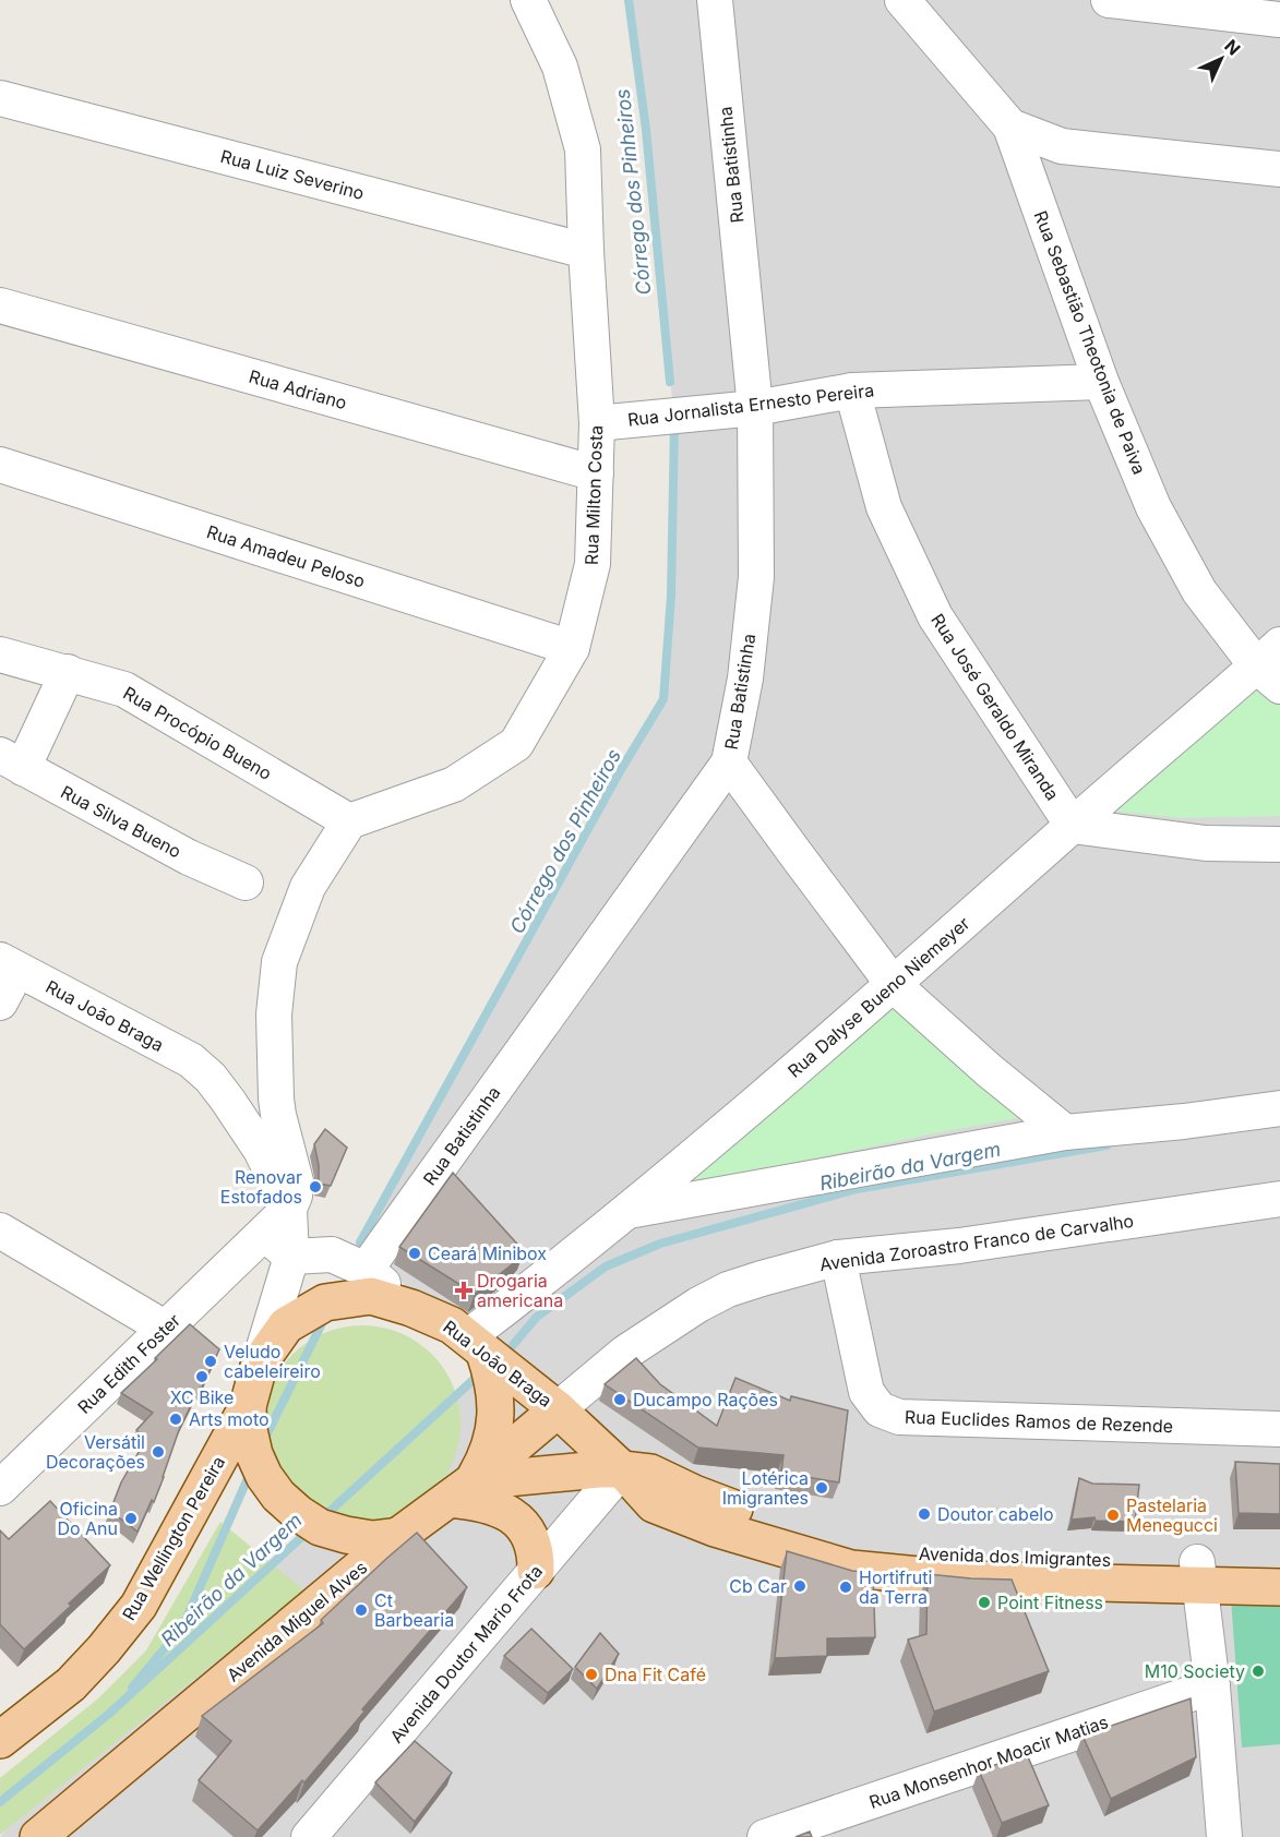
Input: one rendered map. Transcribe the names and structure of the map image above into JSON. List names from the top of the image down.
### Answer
{
  "streets": {
    "main road": [
      "Rua João Braga",
      "Rua Wellington Pereira",
      "Avenida dos Imigrantes",
      "Avenida Miguel Alves"
    ],
    "street": [
      "Rua Batistinha",
      "Rua Luiz Severino",
      "Rua Sebastião Theotonia de Paiva",
      "Rua Adriano",
      "Rua Jornalista Ernesto Pereira",
      "Rua Milton Costa",
      "Rua Amadeu Peloso",
      "Rua José Geraldo Miranda",
      "Rua Procópio Bueno",
      "Rua Silva Bueno",
      "Rua Dalyse Bueno Niemeyer",
      "Avenida Zoroastro Franco de Carvalho",
      "Rua Edith Foster",
      "Rua Euclides Ramos de Rezende",
      "Avenida Doutor Mario Frota",
      "Rua Monsenhor Moacir Matias"
    ]
  },
  "crossings": [
    ["Rua Batistinha", "Rua Jornalista Ernesto Pereira"],
    ["Rua Luiz Severino", "Rua Milton Costa"],
    ["Rua Sebastião Theotonia de Paiva", "Rua Jornalista Ernesto Pereira"],
    ["Rua Sebastião Theotonia de Paiva", "Rua Dalyse Bueno Niemeyer"],
    ["Rua Adriano", "Rua Milton Costa"],
    ["Rua Jornalista Ernesto Pereira", "Rua Milton Costa"],
    ["Rua Jornalista Ernesto Pereira", "Rua José Geraldo Miranda"],
    ["Rua Milton Costa", "Rua Amadeu Peloso"],
    ["Rua Milton Costa", "Rua Procópio Bueno"],
    ["Rua José Geraldo Miranda", "Rua Dalyse Bueno Niemeyer"],
    ["Rua Dalyse Bueno Niemeyer", "Rua João Braga"],
    ["Rua João Braga", "Avenida Zoroastro Franco de Carvalho"],
    ["Rua João Braga", "Rua Edith Foster"],
    ["Rua João Braga", "Rua Wellington Pereira"],
    ["Rua João Braga", "Avenida dos Imigrantes"],
    ["Rua João Braga", "Avenida Miguel Alves"],
    ["Rua João Braga", "Avenida Doutor Mario Frota"],
    ["Avenida Zoroastro Franco de Carvalho", "Rua Euclides Ramos de Rezende"],
    ["Avenida Zoroastro Franco de Carvalho", "Avenida Miguel Alves"],
    ["Avenida dos Imigrantes", "Avenida Doutor Mario Frota"]
  ],
  "water": ["Córrego dos Pinheiros", "Ribeirão da Vargem"],
  "places": {
    "other": [
      "Renovar Estofados",
      "Ceará Minibox",
      "Veludo cabeleireiro",
      "XC Bike",
      "Ducampo Rações",
      "Arts moto",
      "Versátil Decorações",
      "Lotérica Imigrantes",
      "Doutor cabelo",
      "Pastelaria Menegucci",
      "Oficina Do Anu",
      "Cb Car",
      "Hortifruti da Terra",
      "Point Fitness",
      "Ct Barbearia",
      "M10 Society",
      "Dna Fit Café"
    ],
    "health": ["Drogaria americana"]
  },
  "north": "top right"
}
